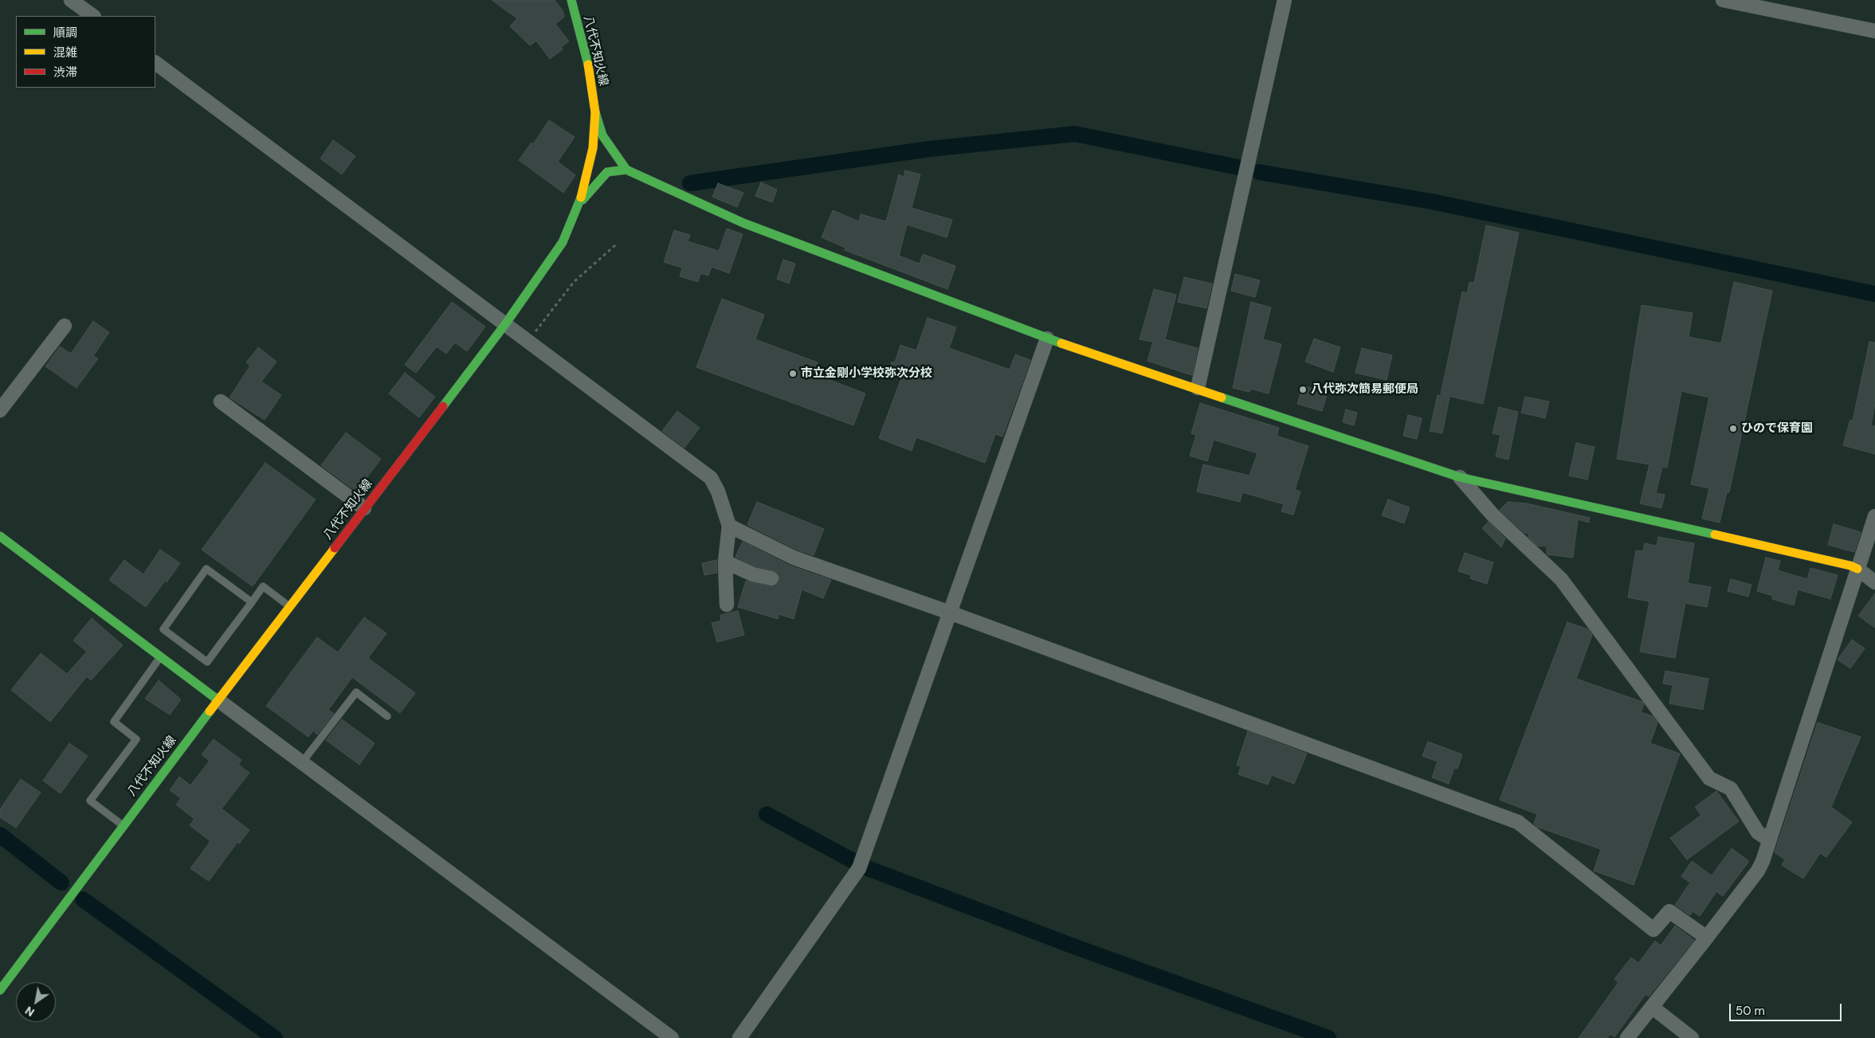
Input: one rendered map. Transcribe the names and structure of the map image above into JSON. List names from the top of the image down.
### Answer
{
  "streets": {
    "street": ["八代不知火線"]
  },
  "places": ["市立金剛小学校弥次分校", "八代弥次簡易郵便局", "ひので保育園"],
  "legend": ["順調", "混雑", "渋滞"],
  "scale_bar": "50 m",
  "north": "bottom left"
}
